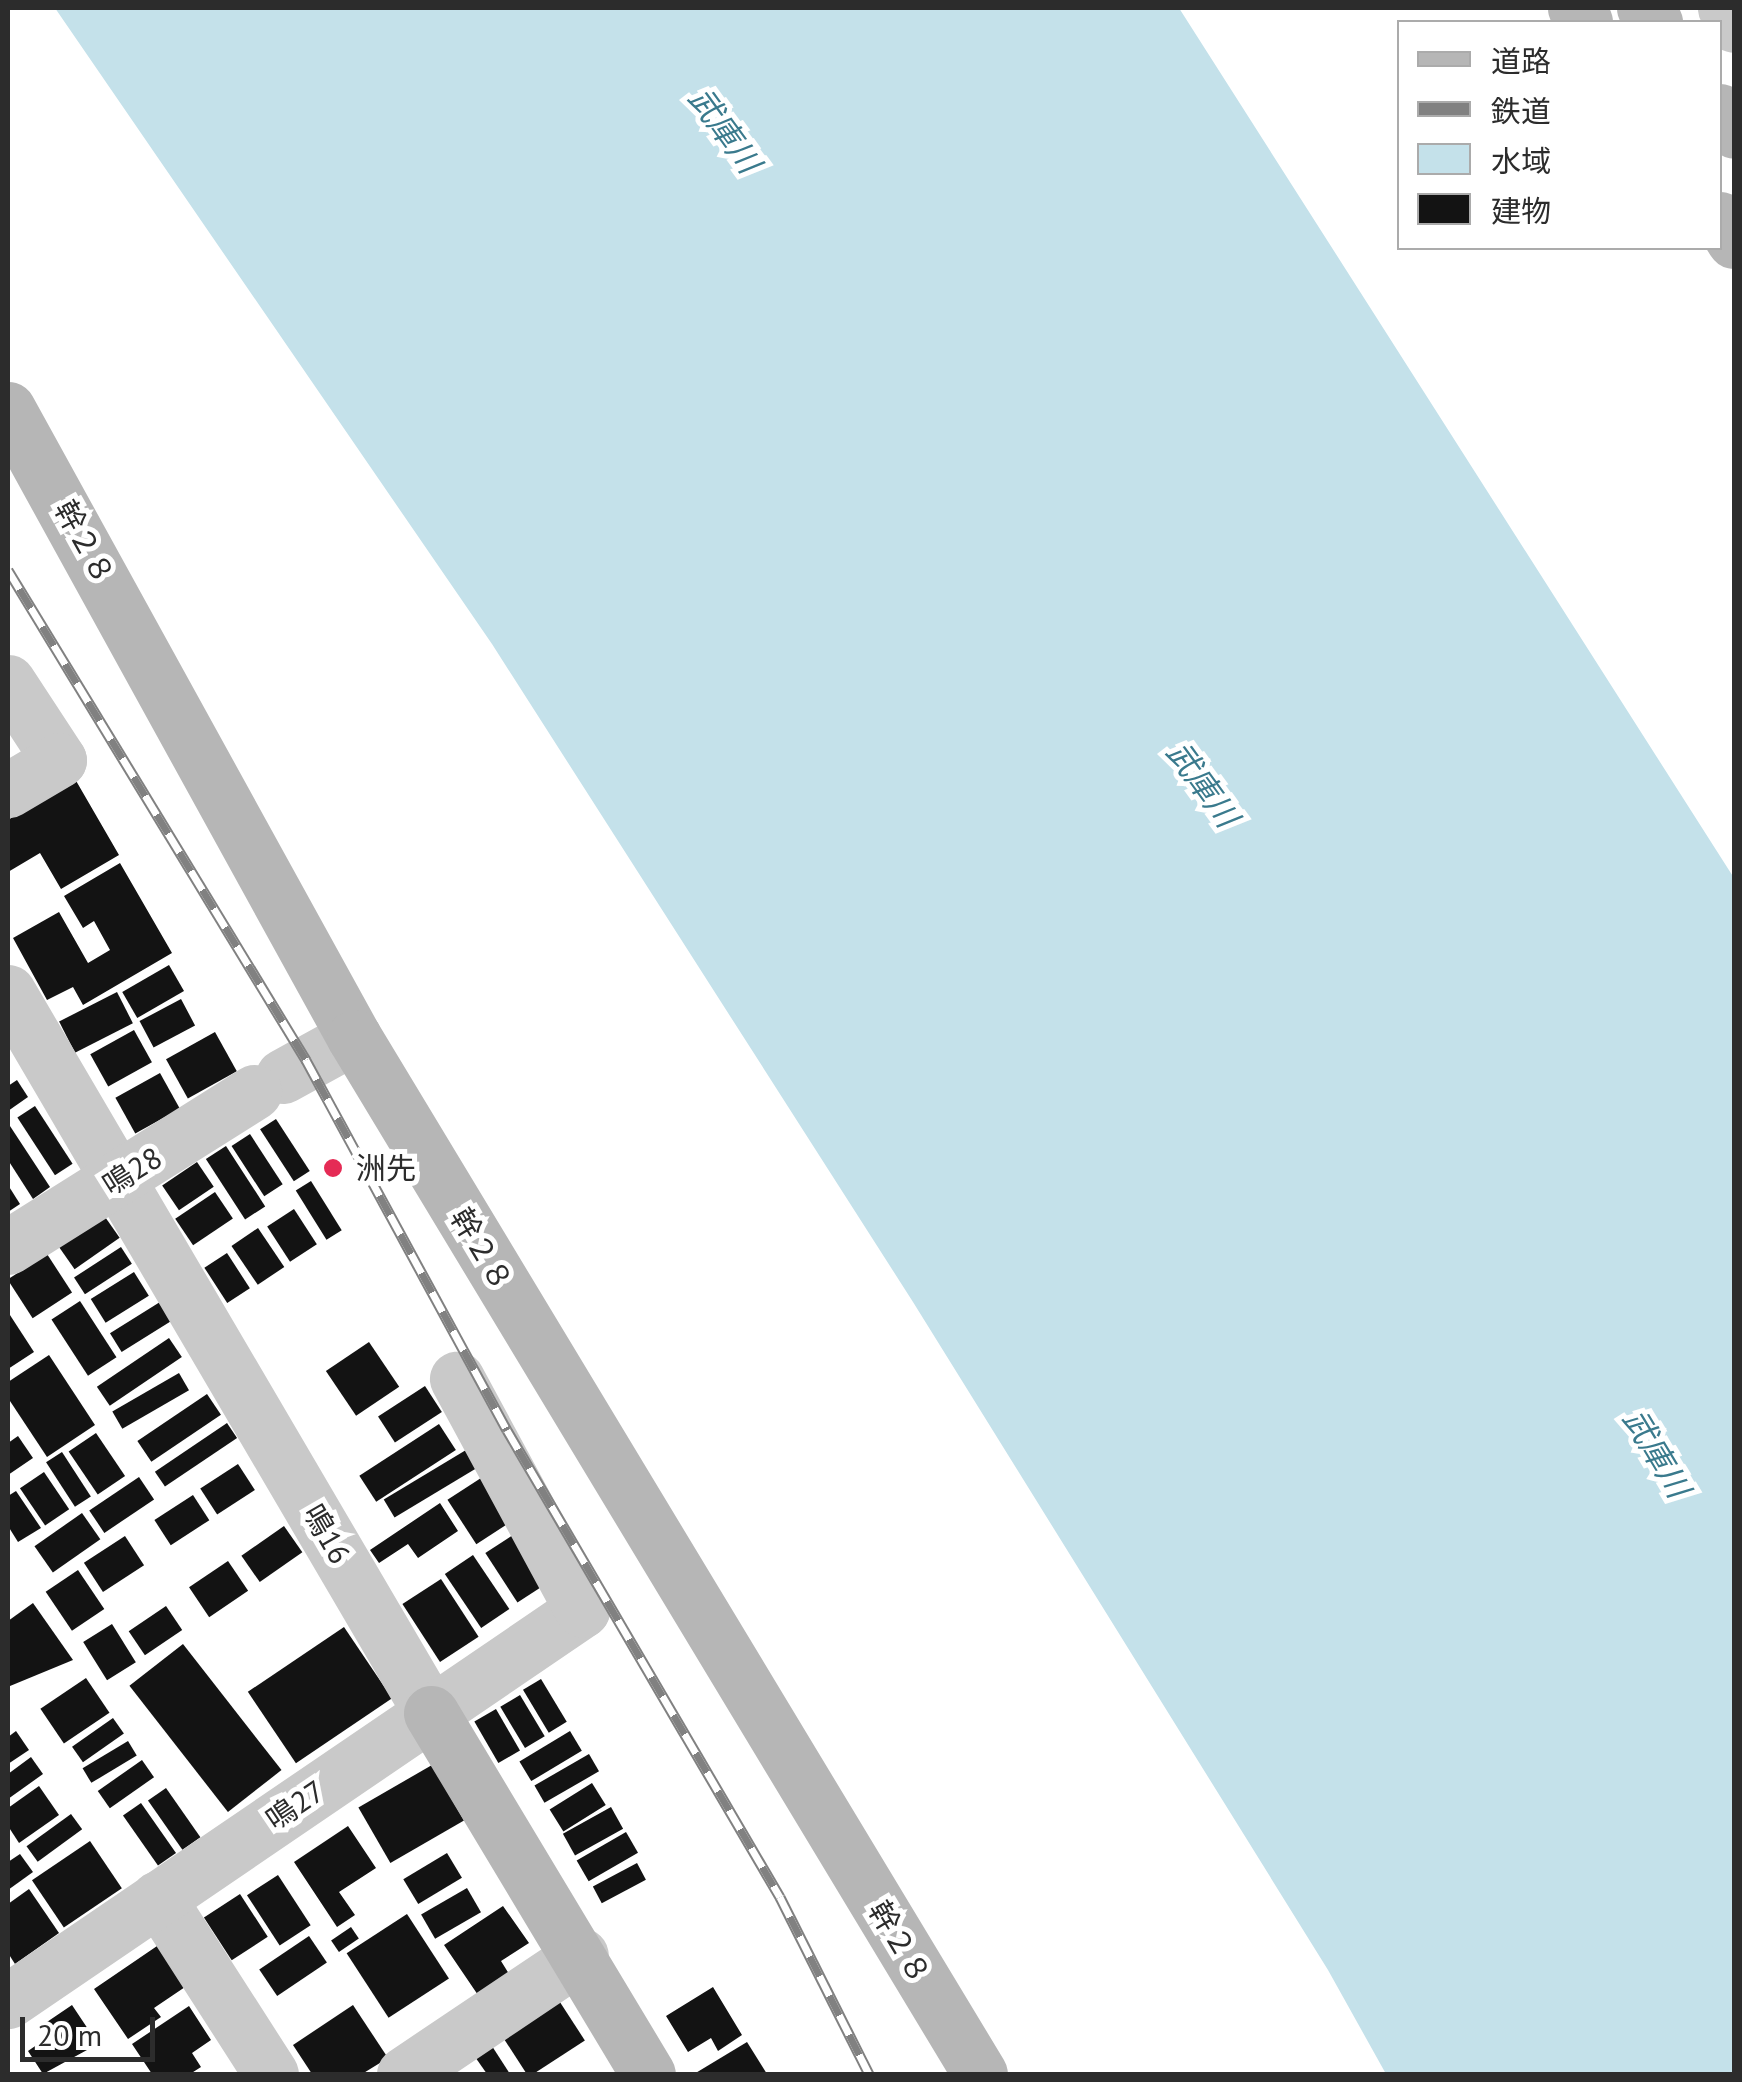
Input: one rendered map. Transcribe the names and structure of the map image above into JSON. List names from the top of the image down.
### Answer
{
  "streets": {
    "street": [
      "幹２８",
      "鳴28",
      "鳴16",
      "鳴27"
    ]
  },
  "crossings": [
    ["幹２８", "鳴28"],
    ["鳴28", "鳴16"],
    ["鳴16", "鳴27"]
  ],
  "water": ["武庫川"],
  "places": ["洲先"],
  "legend": [
    "道路",
    "鉄道",
    "水域",
    "建物"
  ],
  "scale_bar": "20 m"
}
